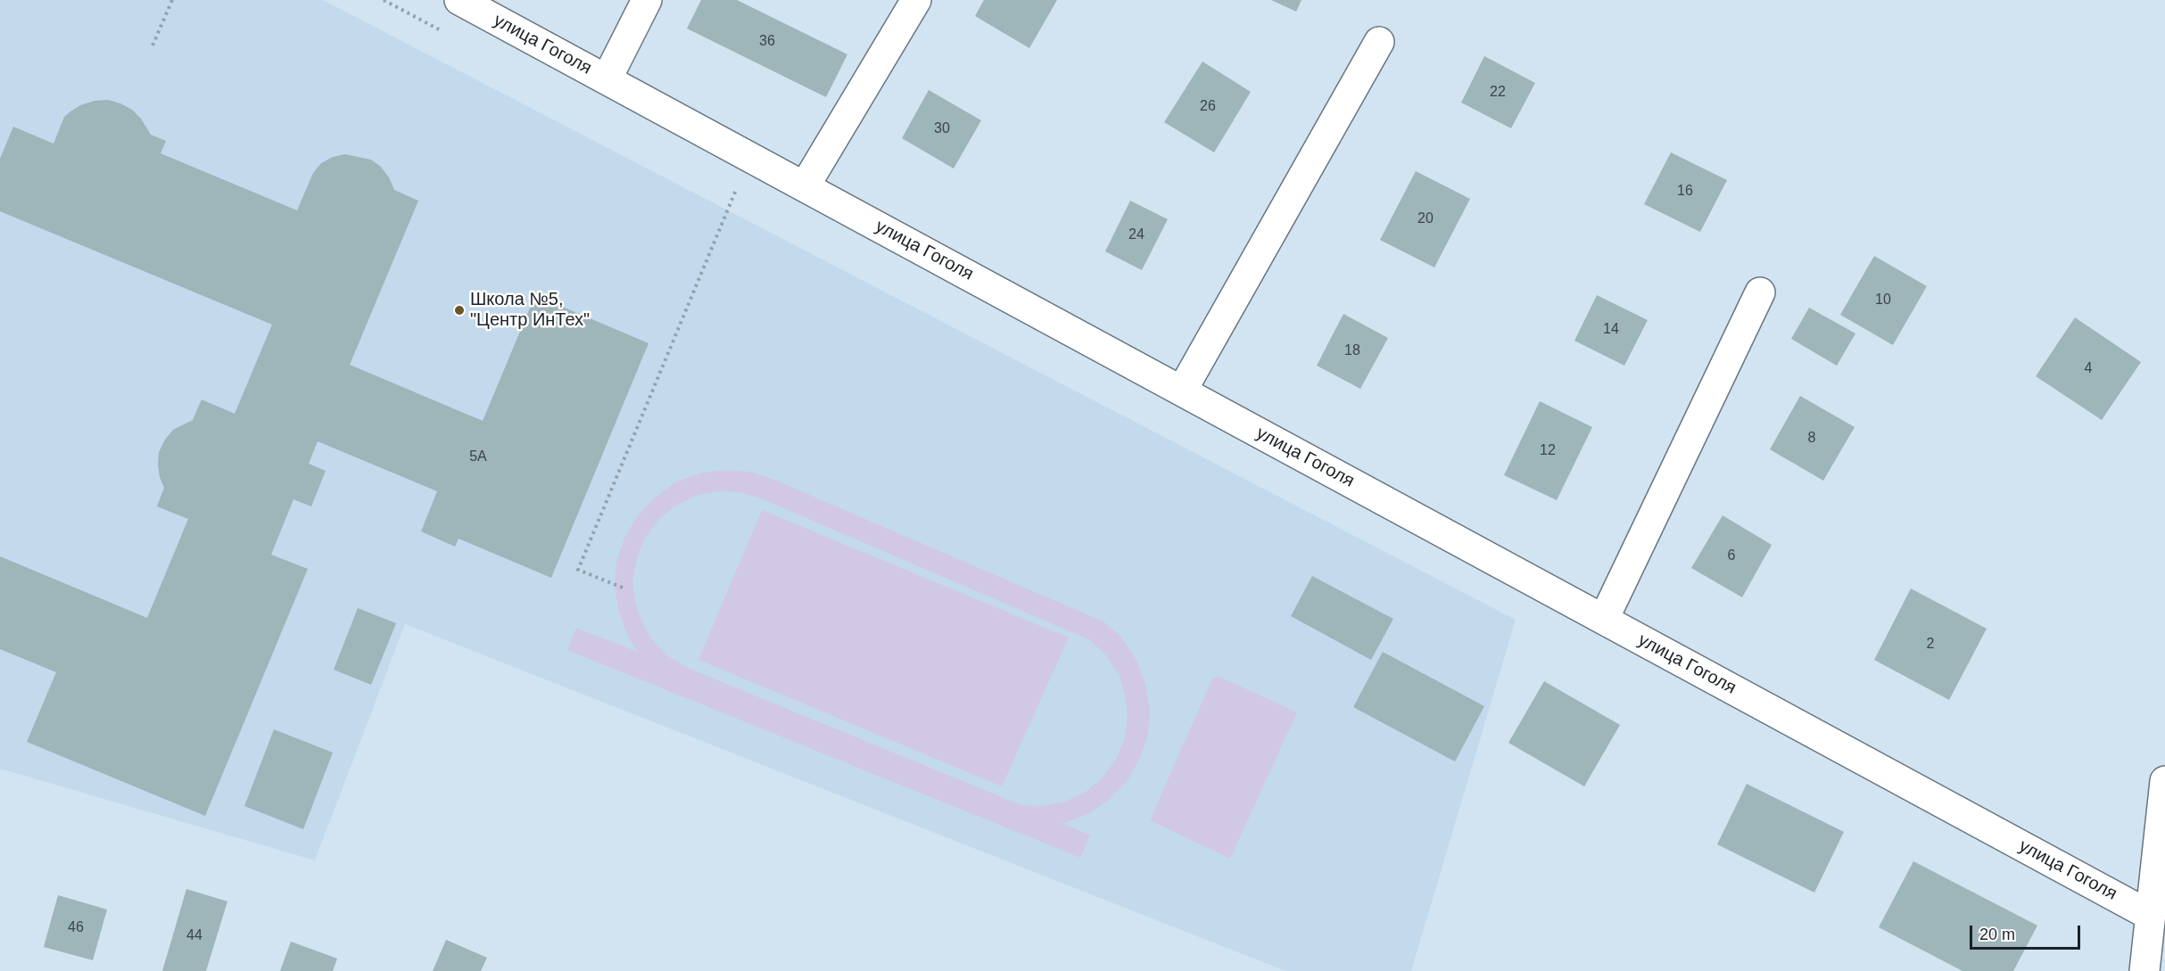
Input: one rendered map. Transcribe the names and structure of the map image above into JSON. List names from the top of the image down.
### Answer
{
  "streets": {
    "street": ["улица Гоголя"]
  },
  "places": ["Школа №5, \"Центр ИнТех\""],
  "house_numbers": [
    "36",
    "22",
    "26",
    "30",
    "16",
    "20",
    "24",
    "10",
    "14",
    "18",
    "4",
    "8",
    "12",
    "5А",
    "6",
    "2",
    "46",
    "44"
  ],
  "scale_bar": "20 m"
}
